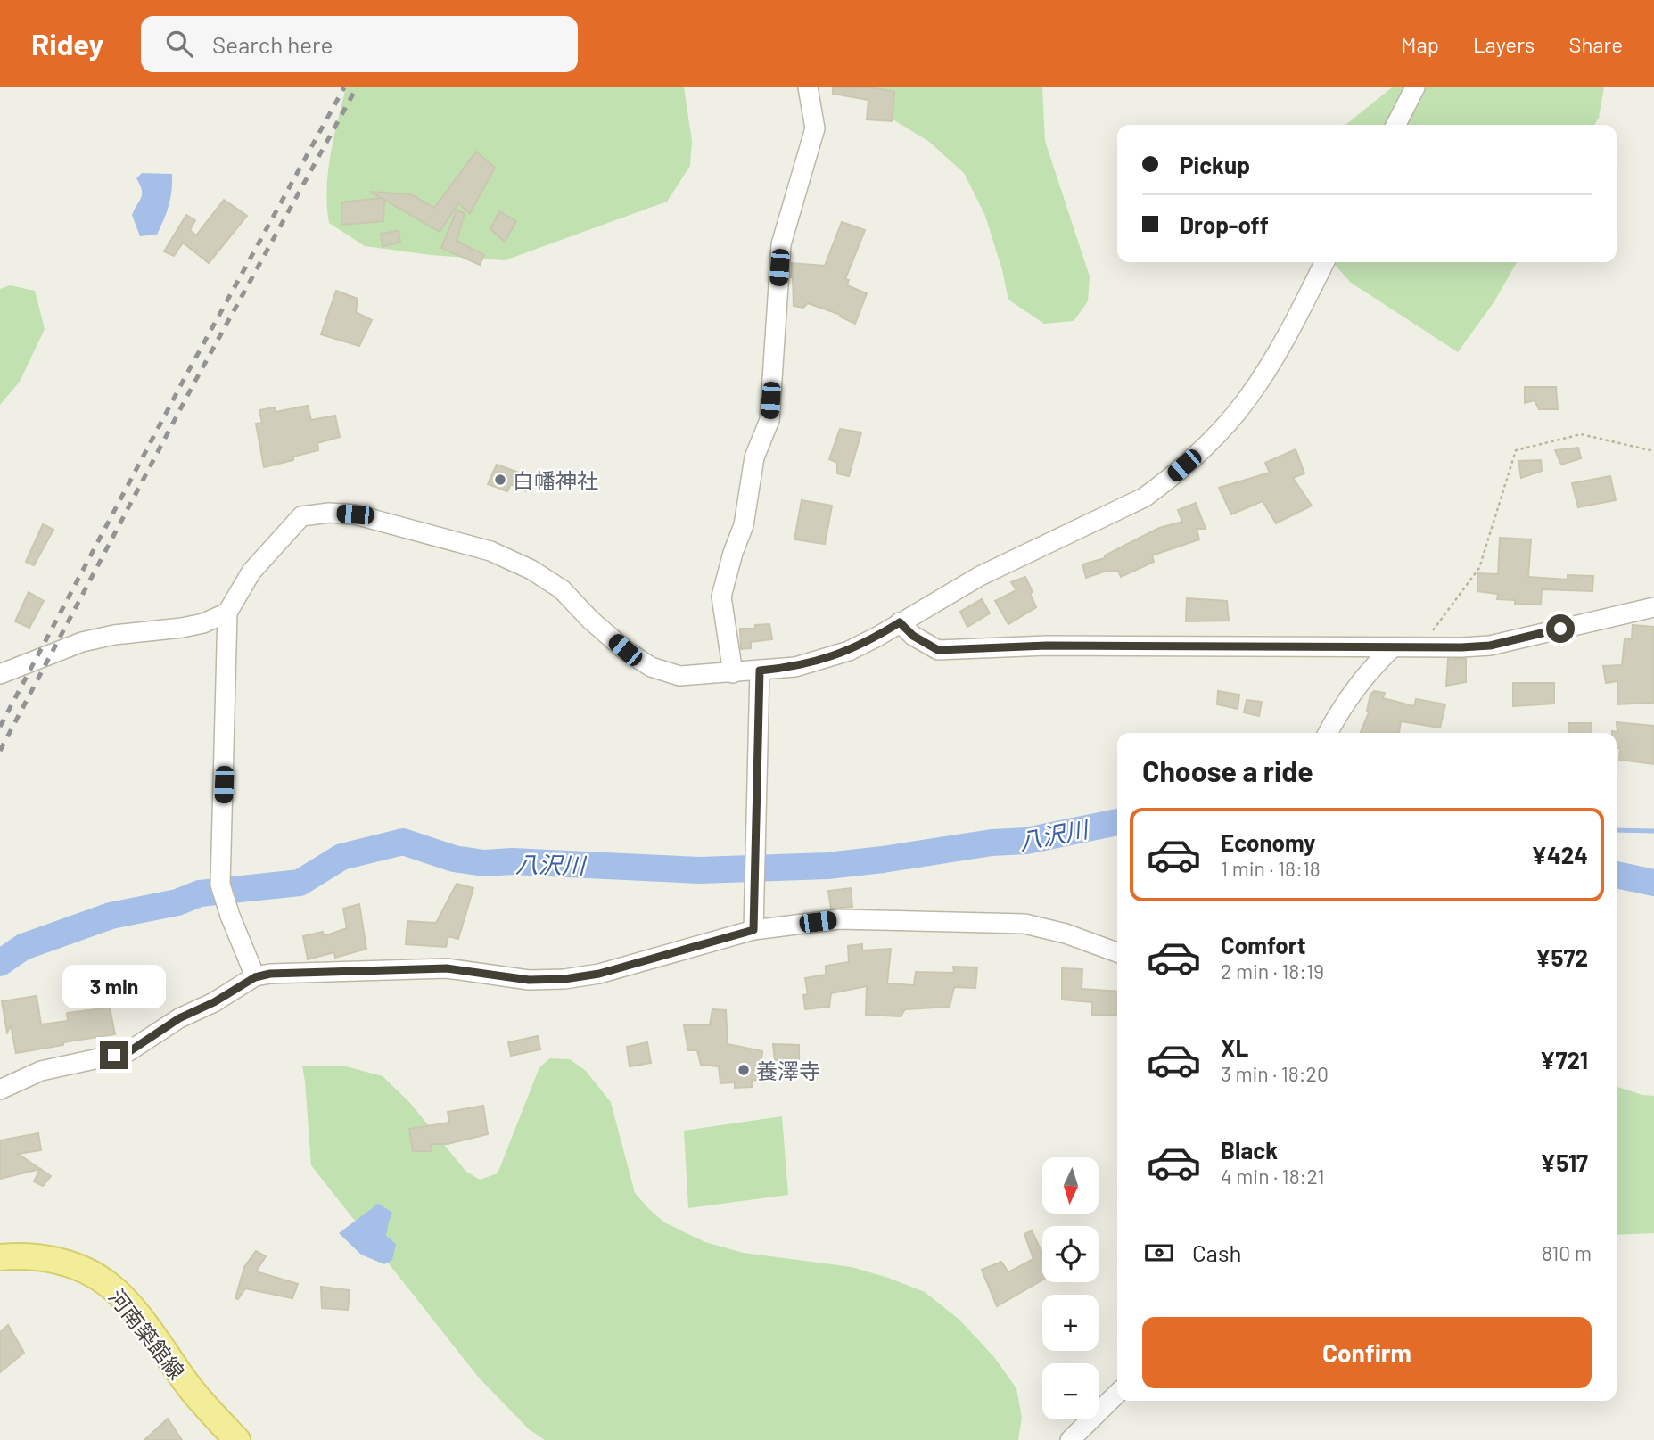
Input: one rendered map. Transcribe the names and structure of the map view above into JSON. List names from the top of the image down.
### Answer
{
  "streets": {
    "main road": ["河南築館線"]
  },
  "water": ["八沢川"],
  "places": ["白幡神社", "養澤寺"],
  "north": "bottom",
  "page": {
    "header": "Ridey",
    "search": "Search here",
    "nav": ["Map", "Layers", "Share"],
    "banner": ["Pickup", "Drop-off"],
    "heading": "Choose a ride",
    "list": [
      {
        "name": "Economy",
        "note": "1 min · 18:18",
        "value": "¥424"
      },
      {
        "name": "Comfort",
        "note": "2 min · 18:19",
        "value": "¥572"
      },
      {
        "name": "XL",
        "note": "3 min · 18:20",
        "value": "¥721"
      },
      {
        "name": "Black",
        "note": "4 min · 18:21",
        "value": "¥517"
      }
    ],
    "bubble": "3 min",
    "map_buttons": ["+", "−"],
    "pay": ["Cash", "810 m"],
    "buttons": "Confirm"
  }
}
